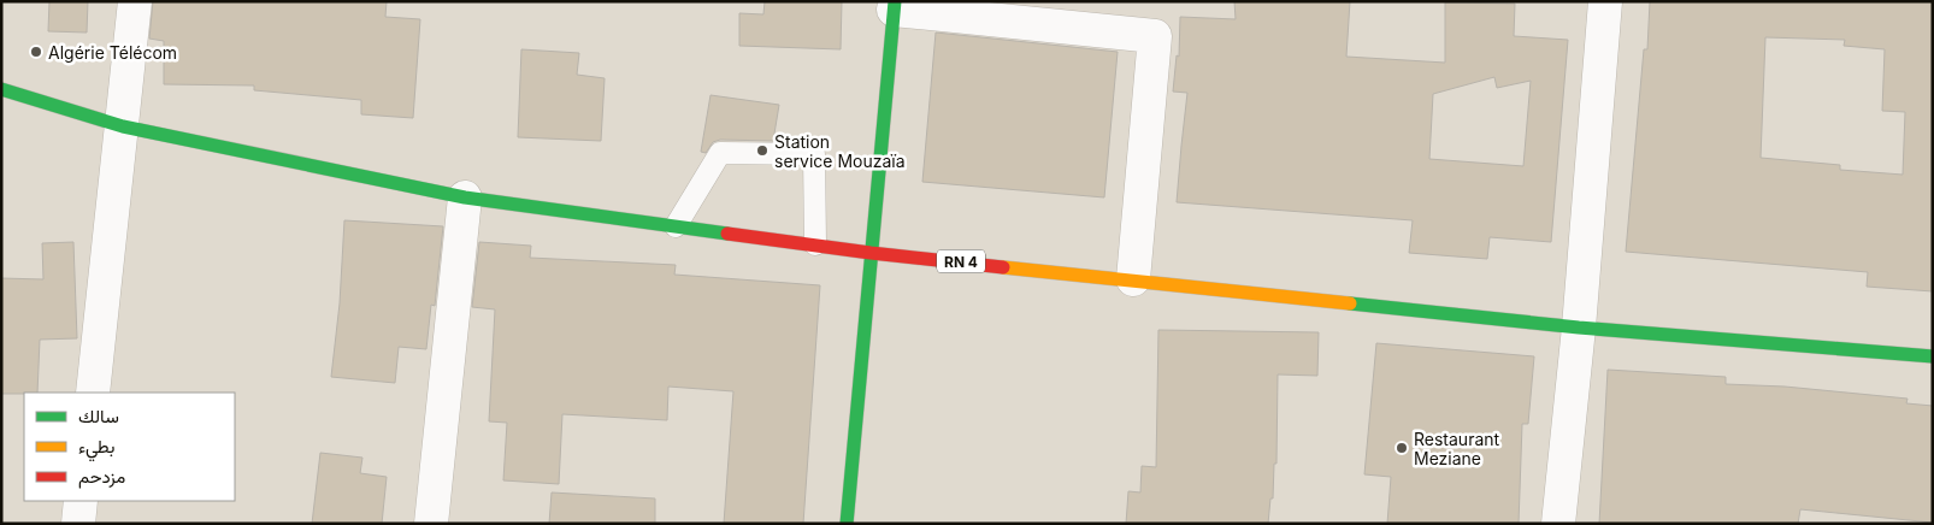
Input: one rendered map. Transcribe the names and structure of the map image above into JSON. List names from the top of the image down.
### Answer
{
  "streets": {
    "main road": ["RN 4"]
  },
  "places": ["Algérie Télécom", "Station service Mouzaïa", "Restaurant Meziane"],
  "legend": ["سالك", "بطيء", "مزدحم"]
}
